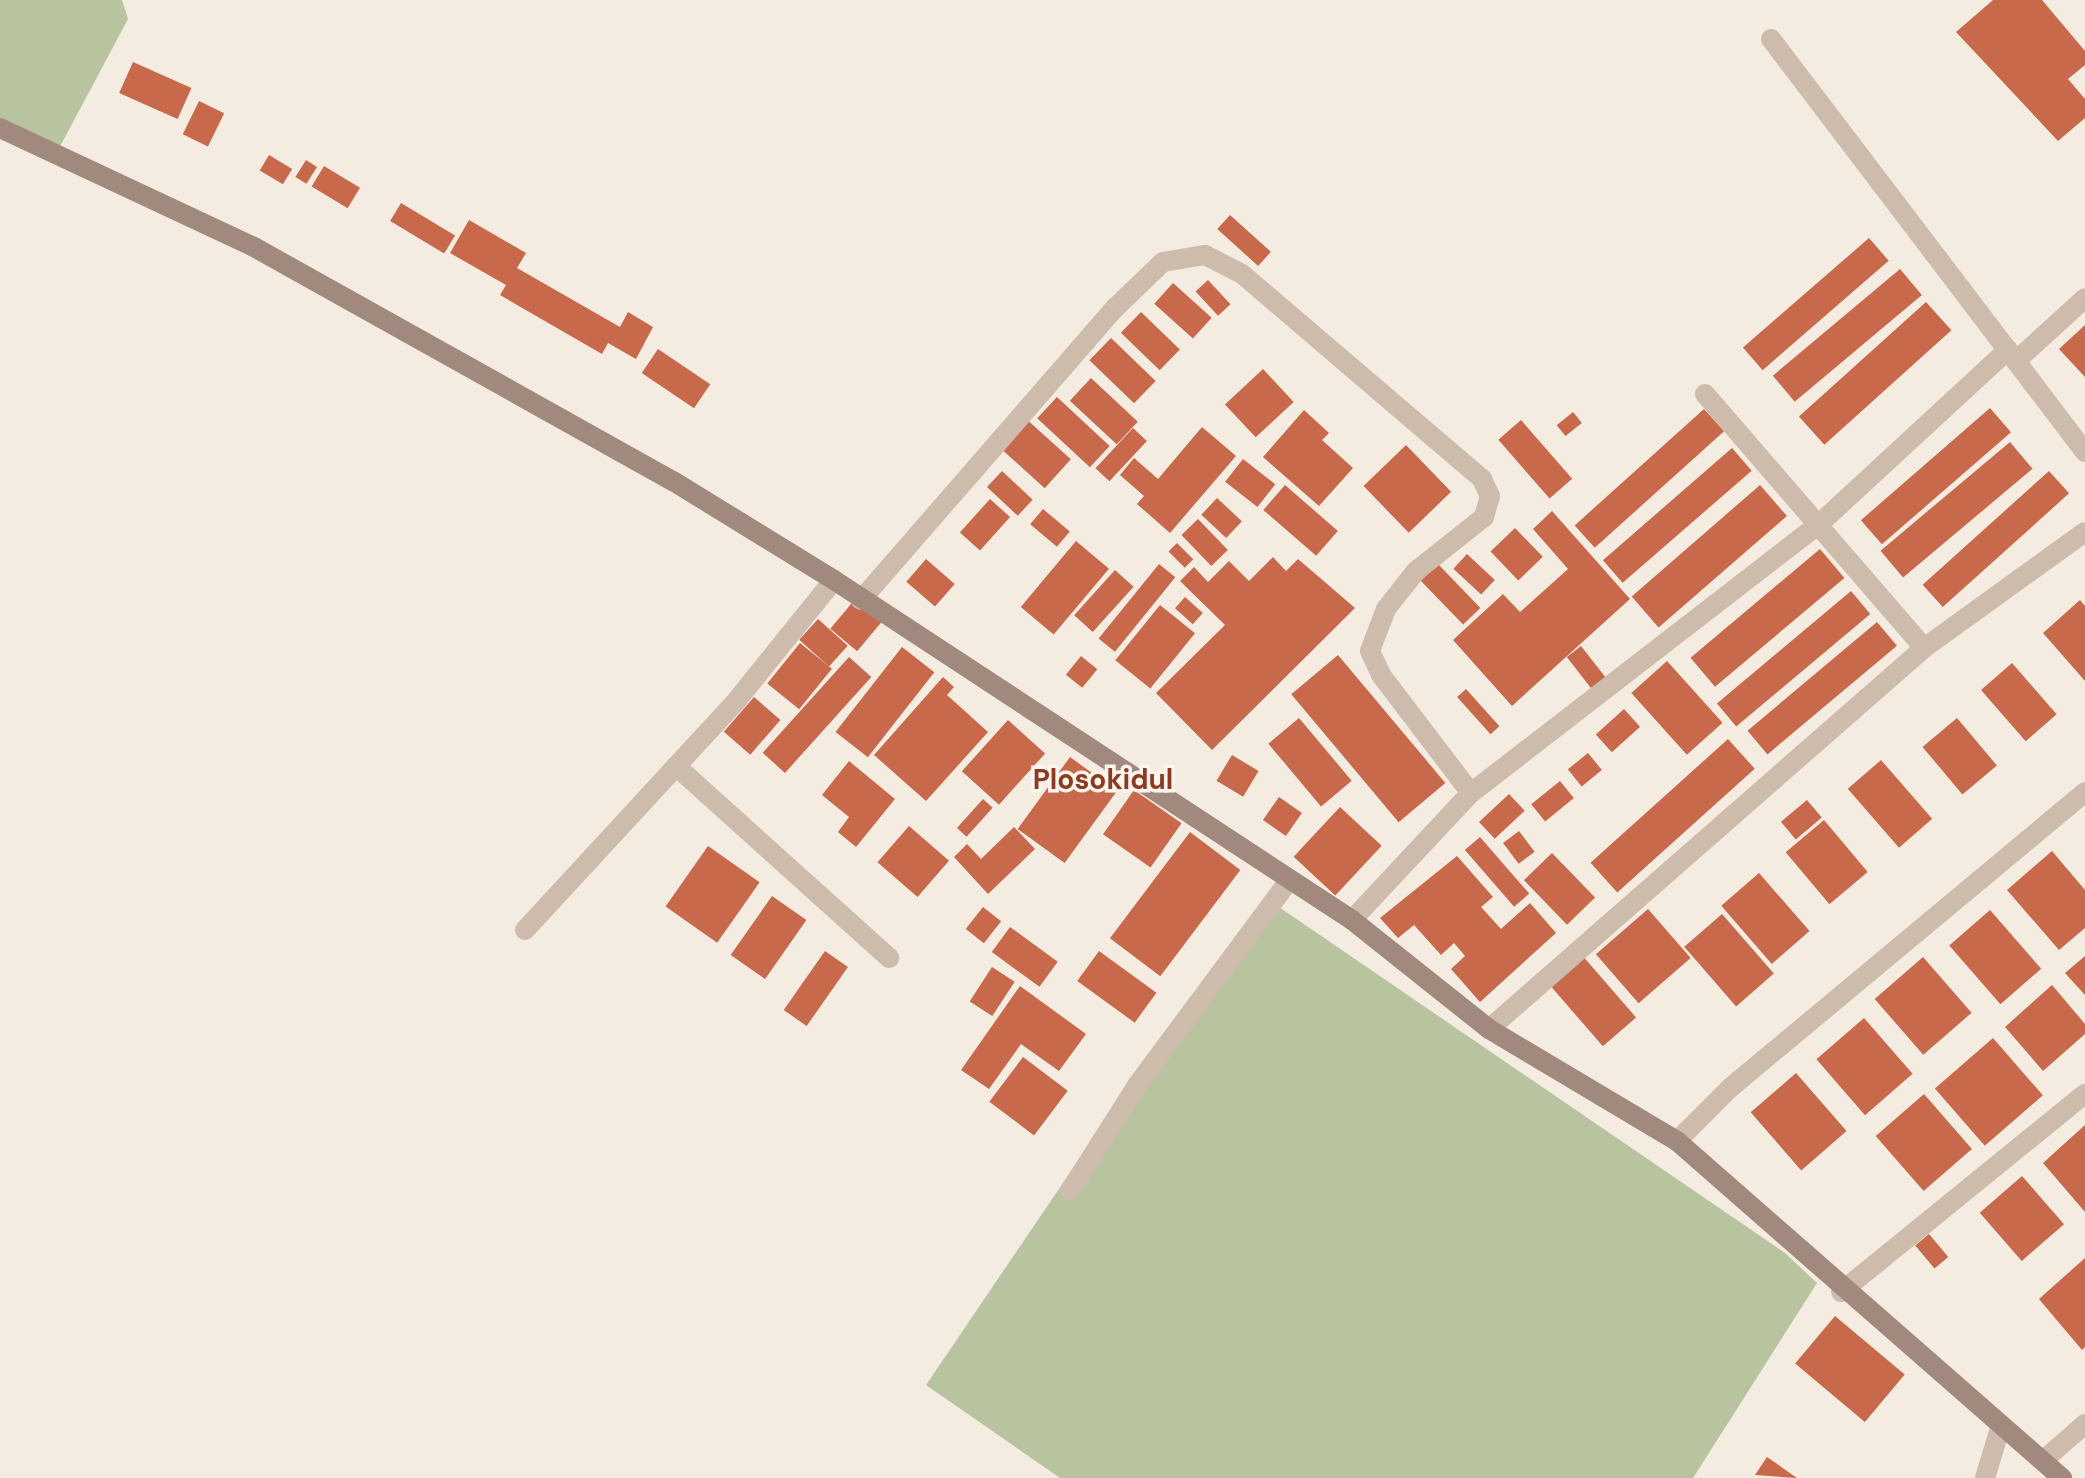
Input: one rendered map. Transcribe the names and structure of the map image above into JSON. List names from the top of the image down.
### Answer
{
  "districts": ["Plosokidul"]
}
